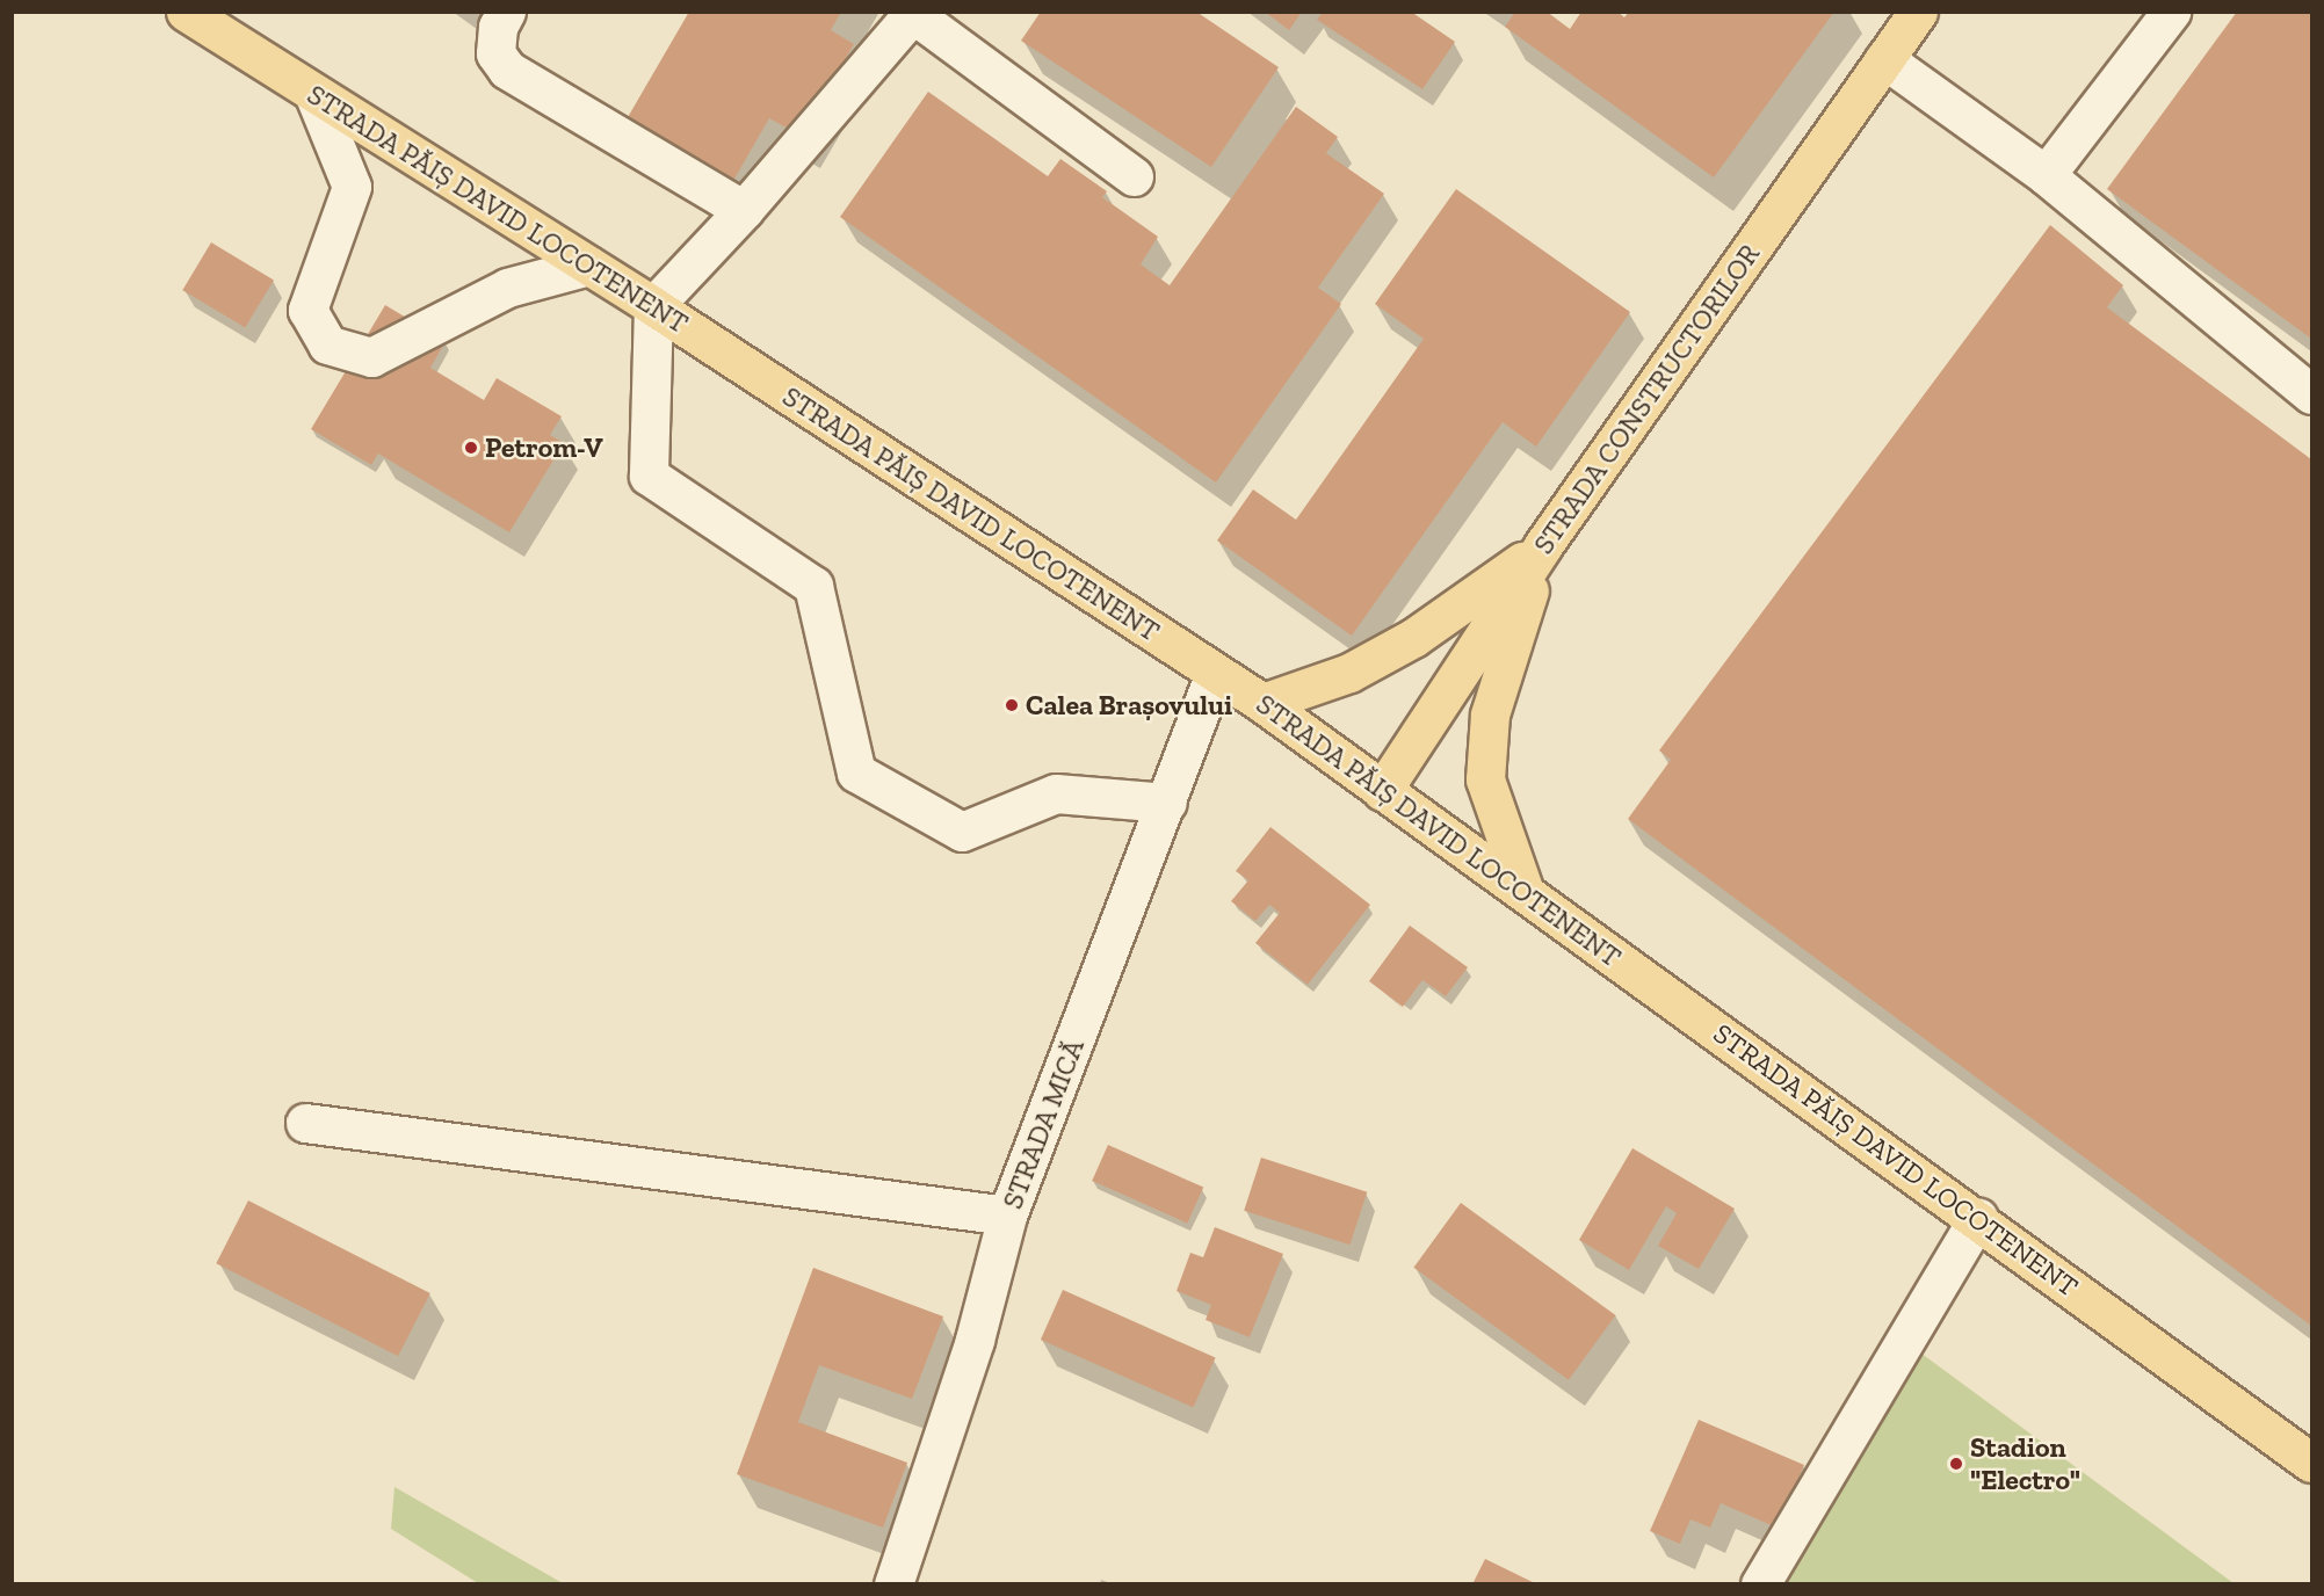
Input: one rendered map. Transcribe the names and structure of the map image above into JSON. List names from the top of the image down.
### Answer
{
  "streets": {
    "main road": ["STRADA PĂIȘ DAVID LOCOTENENT", "STRADA CONSTRUCTORILOR"],
    "street": ["STRADA MICĂ"]
  },
  "crossings": [
    ["STRADA PĂIȘ DAVID LOCOTENENT", "STRADA CONSTRUCTORILOR"],
    ["STRADA PĂIȘ DAVID LOCOTENENT", "STRADA MICĂ"]
  ],
  "places": ["Petrom-V", "Calea Brașovului", "Stadion \"Electro\""]
}
